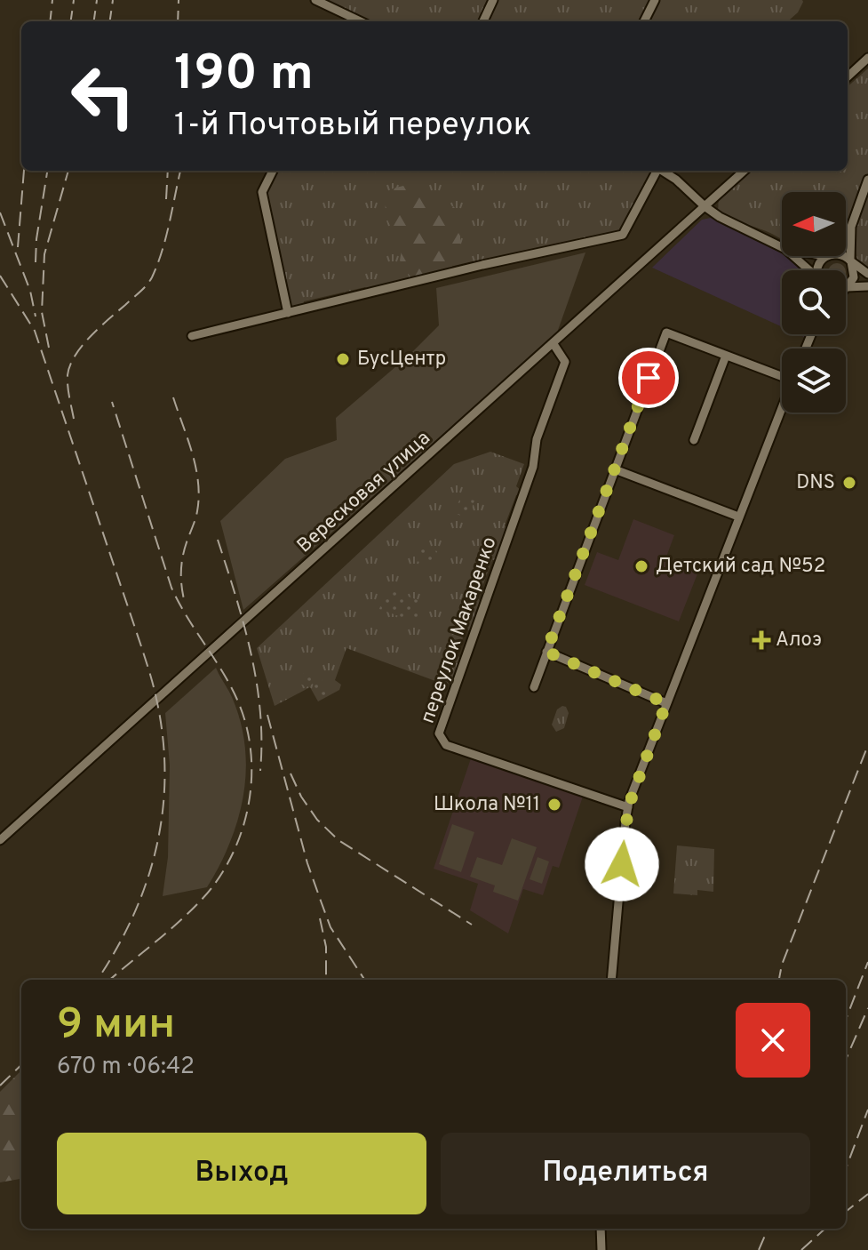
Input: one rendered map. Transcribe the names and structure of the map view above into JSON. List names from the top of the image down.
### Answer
{
  "streets": {
    "street": ["Вересковая улица", "переулок Макаренко"]
  },
  "crossings": [
    ["Вересковая улица", "переулок Макаренко"]
  ],
  "places": {
    "other": [
      "БусЦентр",
      "DNS",
      "Детский сад №52",
      "Школа №11"
    ],
    "health": ["Алоэ"]
  },
  "north": "left",
  "page": {
    "turn": ["190 m", "1-й Почтовый переулок"],
    "heading": ["9 мин", "670 m · 06:42"],
    "buttons": ["Выход", "Поделиться"]
  }
}
